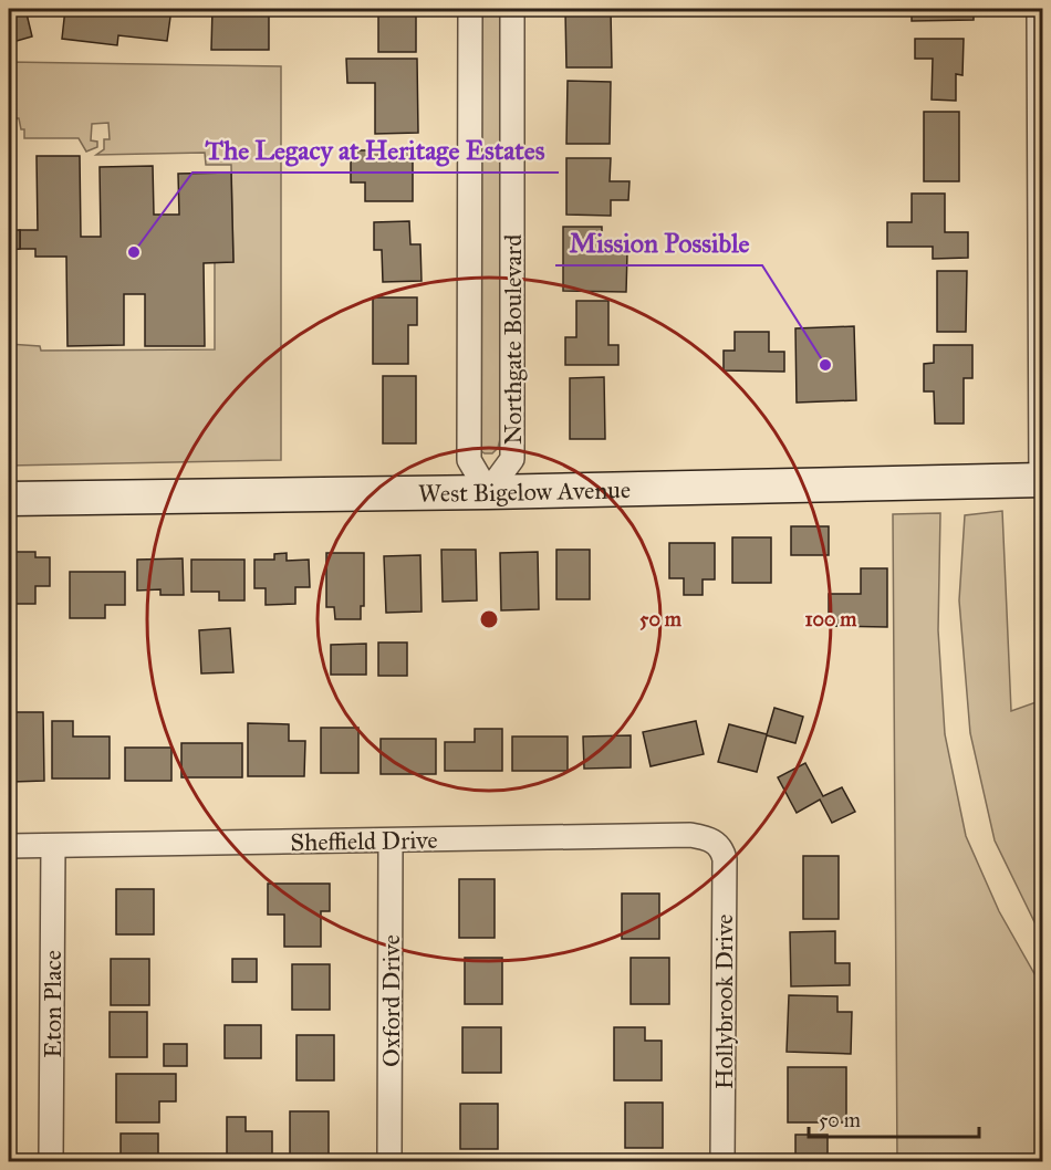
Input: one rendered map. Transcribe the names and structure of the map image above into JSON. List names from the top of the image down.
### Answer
{
  "streets": {
    "main road": ["West Bigelow Avenue"],
    "street": [
      "Northgate Boulevard",
      "Sheffield Drive",
      "Oxford Drive",
      "Hollybrook Drive",
      "Eton Place"
    ]
  },
  "crossings": [
    ["Northgate Boulevard", "West Bigelow Avenue"],
    ["Sheffield Drive", "Oxford Drive"],
    ["Sheffield Drive", "Hollybrook Drive"],
    ["Sheffield Drive", "Eton Place"]
  ],
  "places": ["The Legacy at Heritage Estates", "Mission Possible"],
  "scale_bar": "50 m",
  "rings": ["50 m", "100 m"]
}
